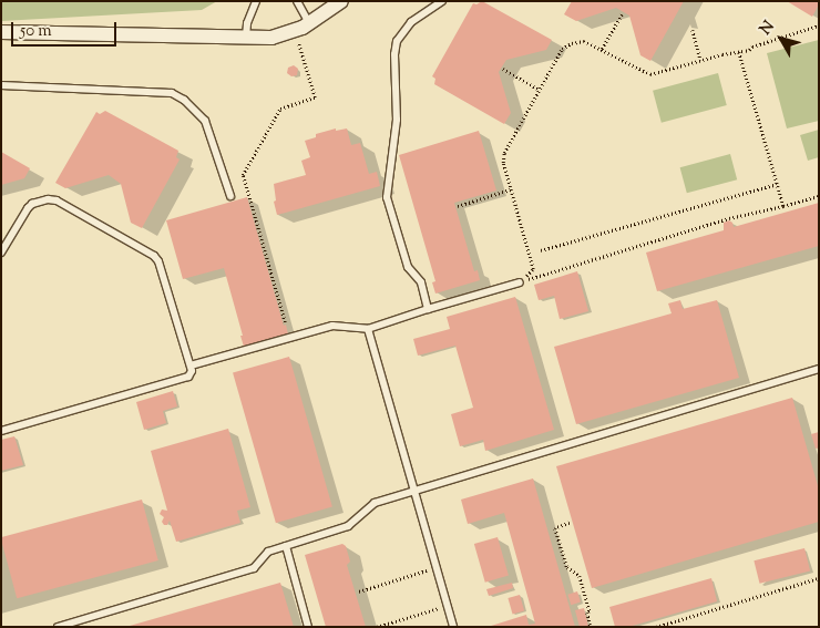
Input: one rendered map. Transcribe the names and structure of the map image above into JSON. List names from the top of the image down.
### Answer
{
  "scale_bar": "50 m",
  "north": "top left"
}
